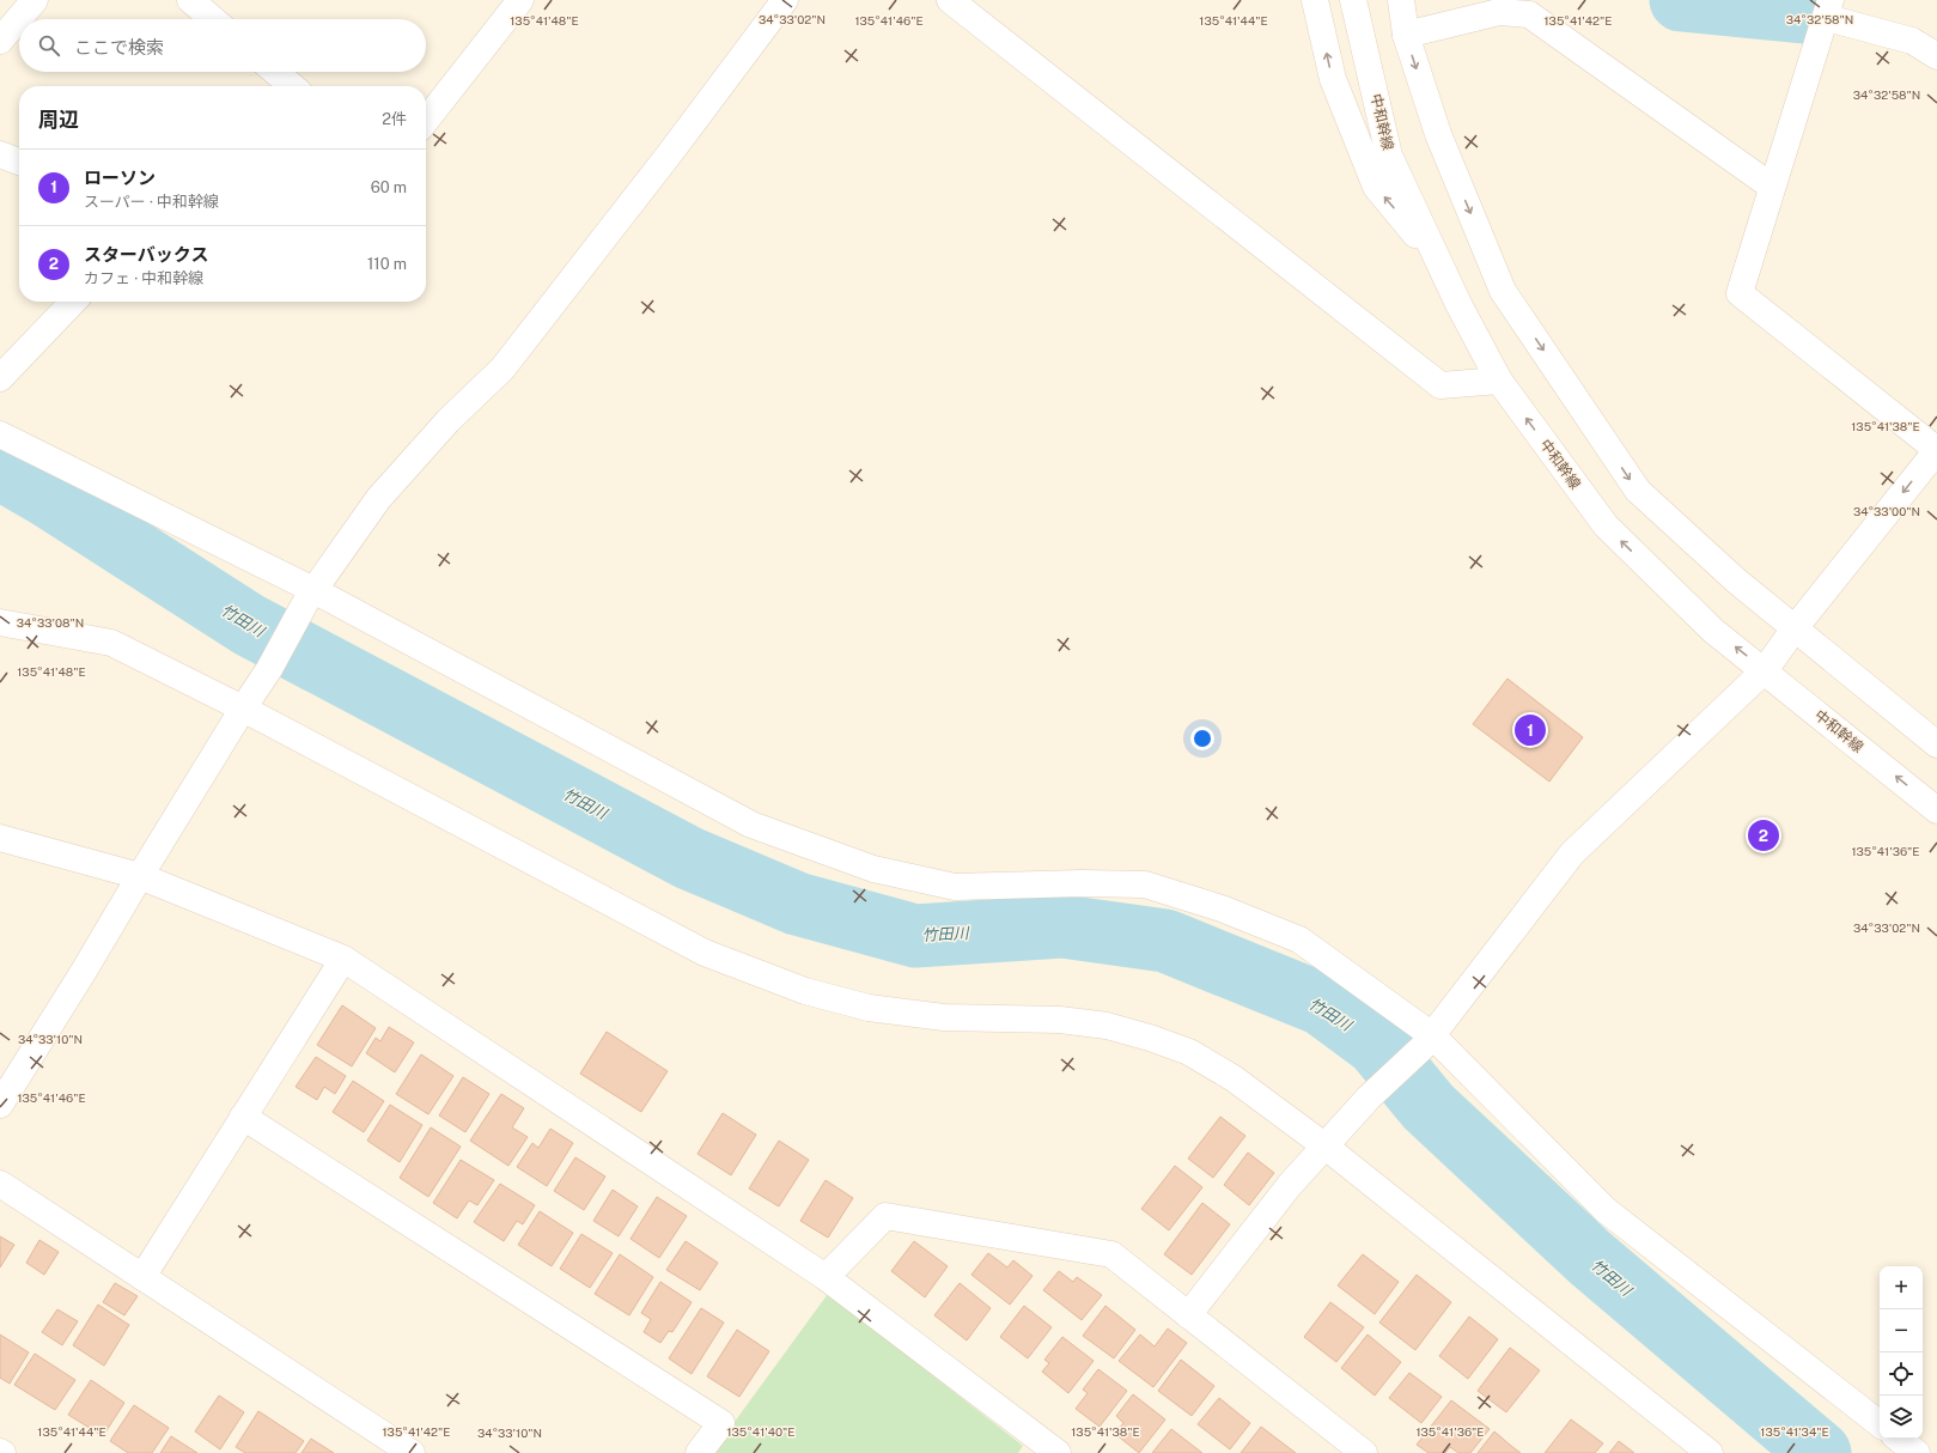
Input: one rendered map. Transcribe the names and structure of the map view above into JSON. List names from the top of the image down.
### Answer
{
  "streets": {
    "street": ["中和幹線"]
  },
  "water": ["竹田川"],
  "page": {
    "search": "ここで検索",
    "heading": ["周辺", "2件"],
    "list": [
      {
        "mark": "1",
        "name": "ローソン",
        "note": "スーパー · 中和幹線",
        "value": "60 m"
      },
      {
        "mark": "2",
        "name": "スターバックス",
        "note": "カフェ · 中和幹線",
        "value": "110 m"
      }
    ],
    "pins": ["1", "2"],
    "map_buttons": ["+", "−"]
  },
  "coordinates": [
    "34°32'58\"N",
    "34°33'02\"N",
    "135°41'48\"E",
    "135°41'46\"E",
    "135°41'44\"E",
    "135°41'42\"E",
    "135°41'38\"E",
    "34°33'00\"N",
    "34°33'08\"N",
    "135°41'36\"E",
    "34°33'10\"N",
    "135°41'40\"E",
    "135°41'34\"E"
  ]
}
